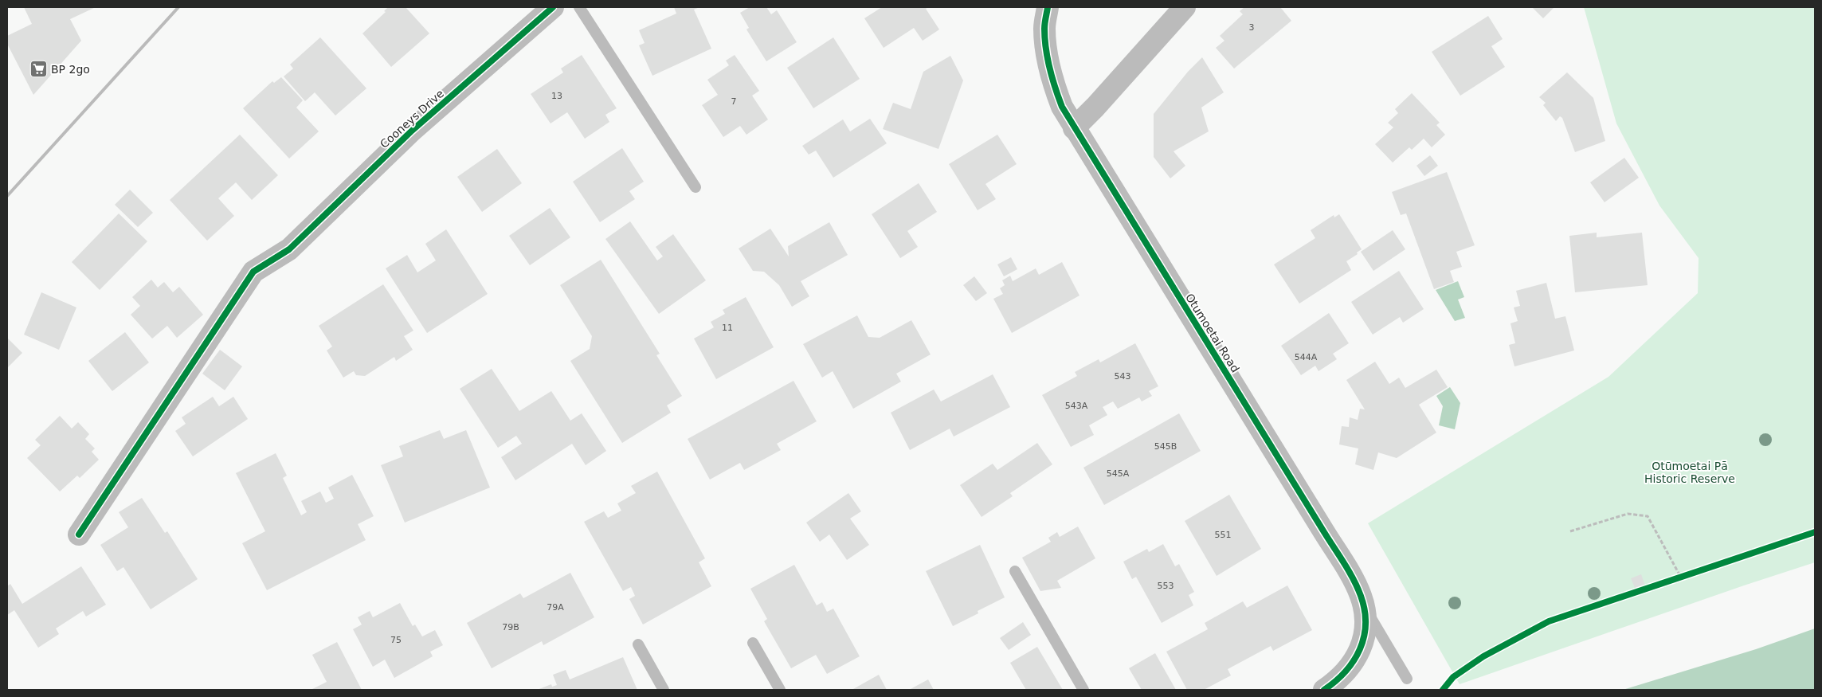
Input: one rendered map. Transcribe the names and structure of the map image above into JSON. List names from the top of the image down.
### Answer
{
  "streets": {
    "street": ["Cooneys Drive", "Otumoetai Road"]
  },
  "parks": ["Otūmoetai Pā Historic Reserve"],
  "places": {
    "supermarket": ["BP 2go"]
  },
  "house_numbers": [
    "3",
    "13",
    "7",
    "11",
    "544A",
    "543",
    "543A",
    "545B",
    "545A",
    "551",
    "553",
    "79A",
    "79B",
    "75"
  ]
}
